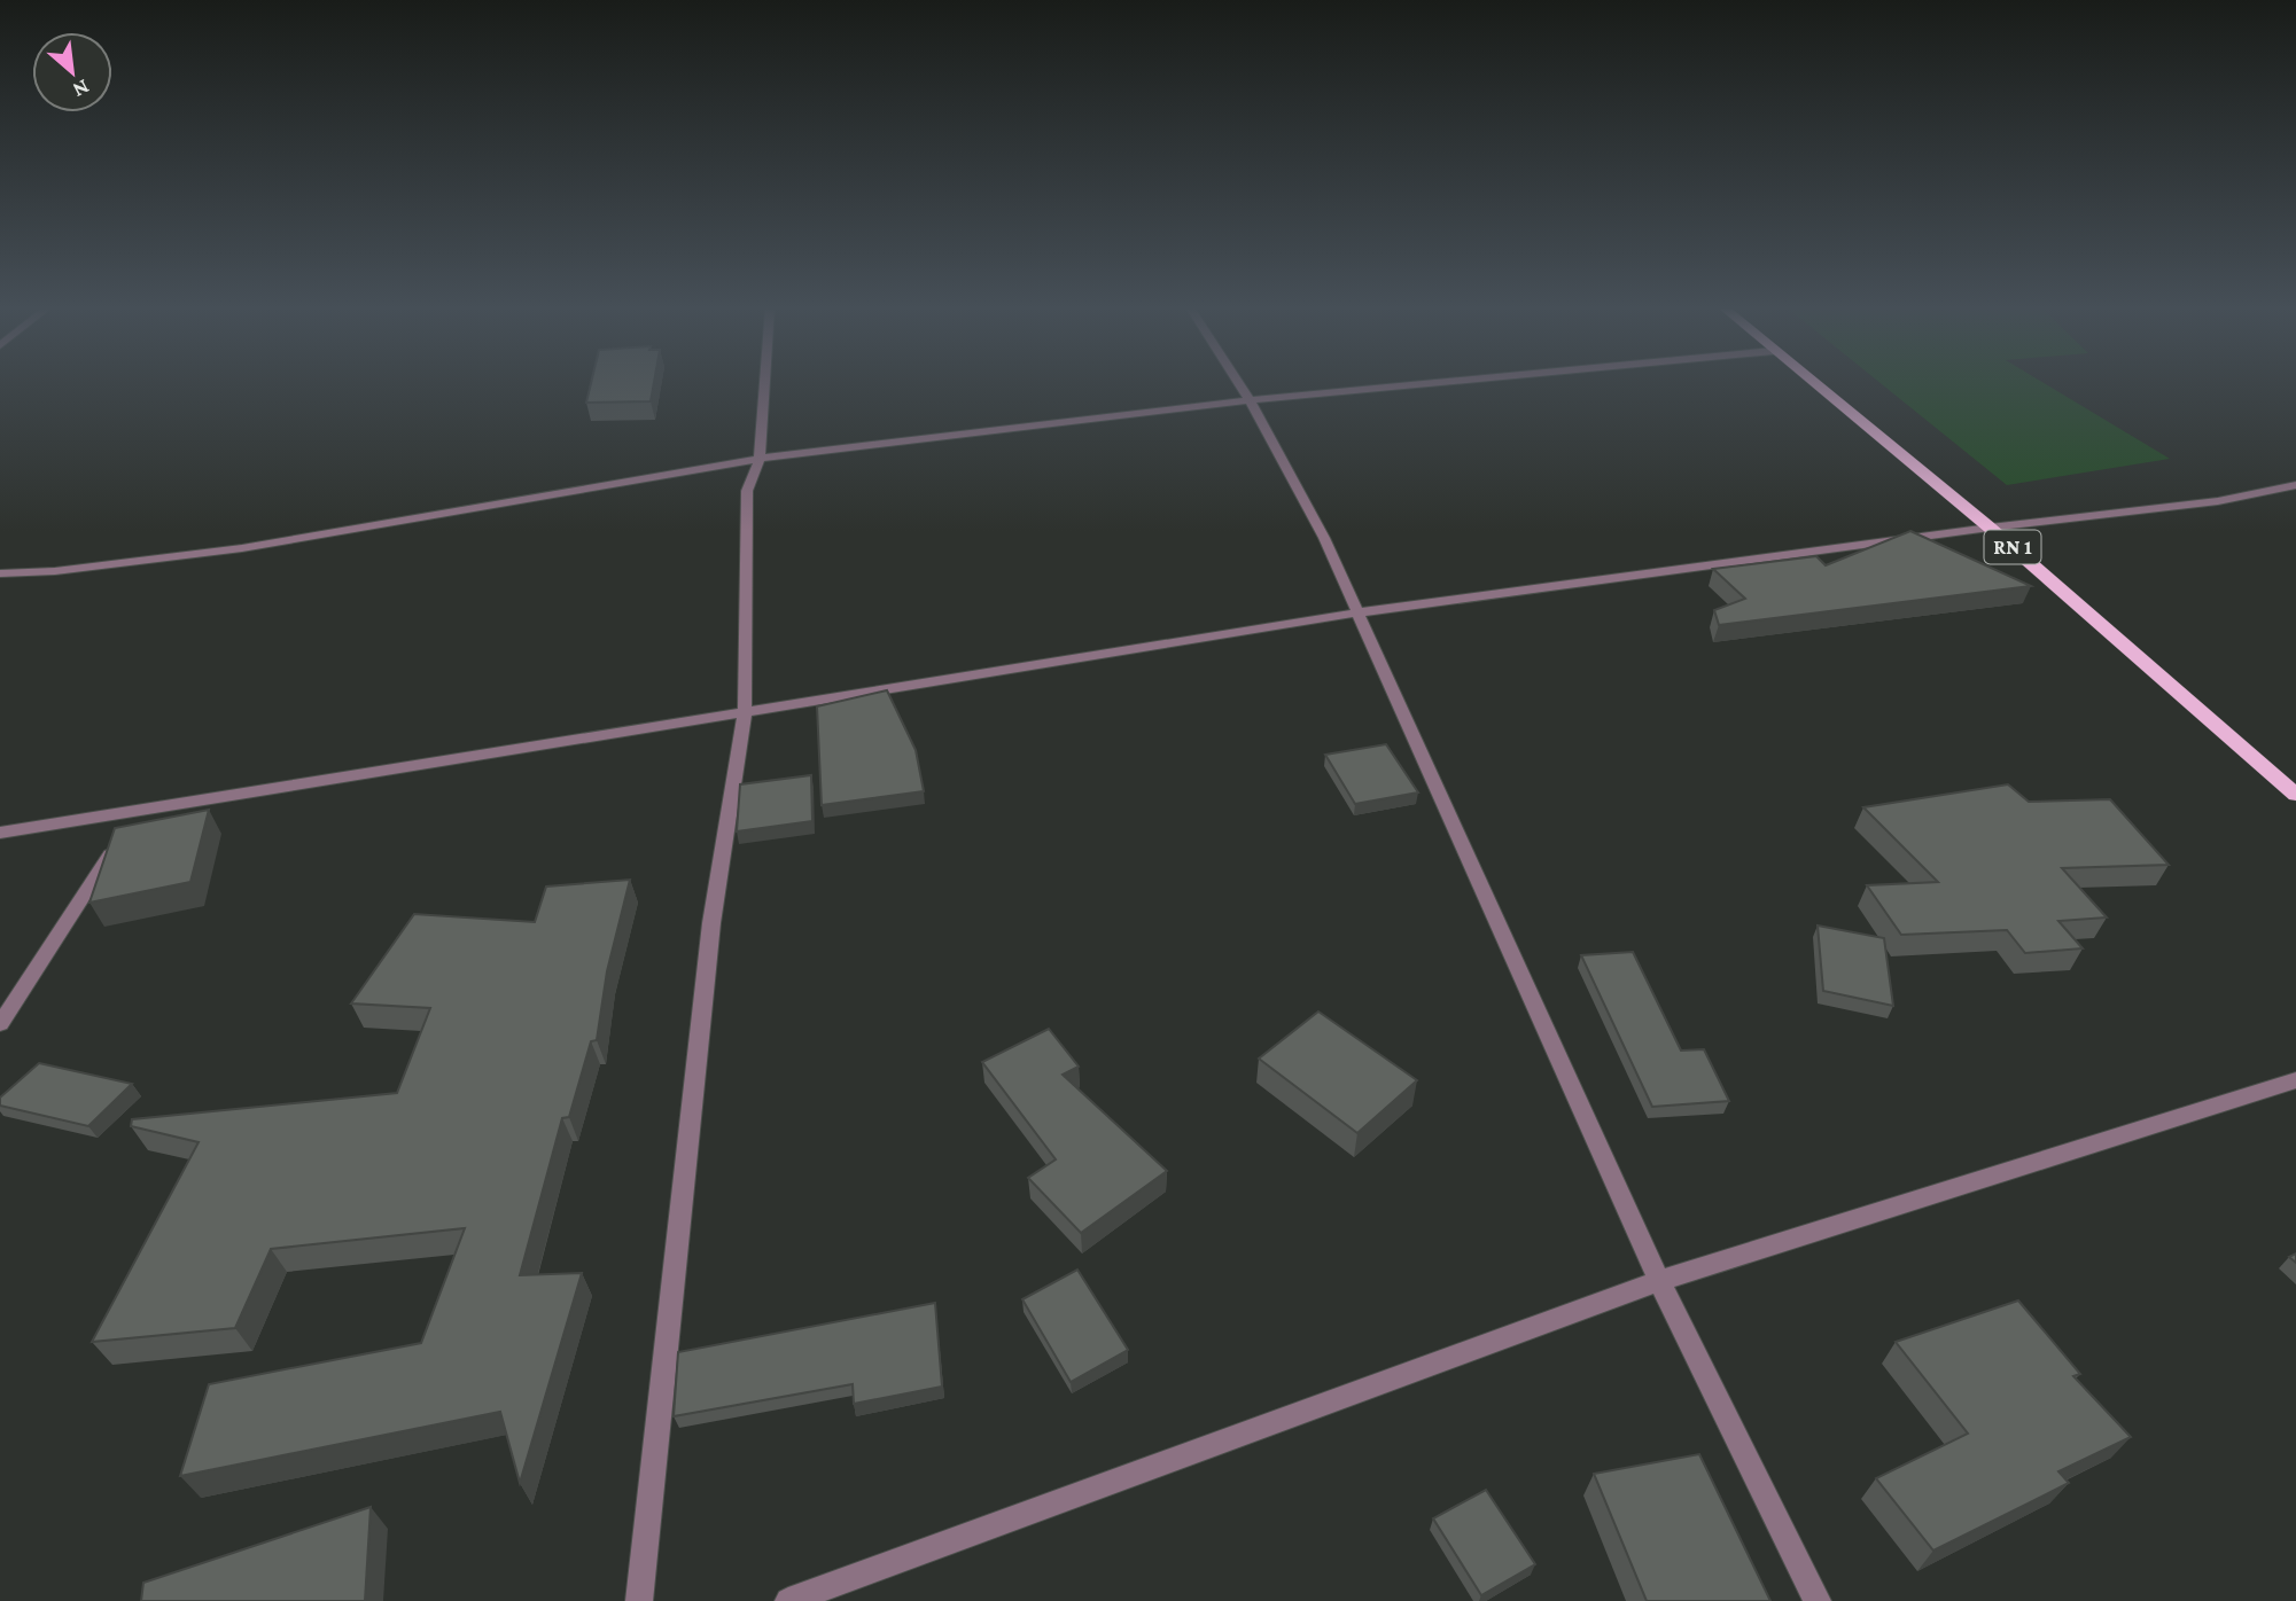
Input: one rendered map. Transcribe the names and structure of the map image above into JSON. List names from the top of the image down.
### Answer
{
  "streets": {
    "main road": ["RN 1"]
  },
  "north": "bottom right"
}
